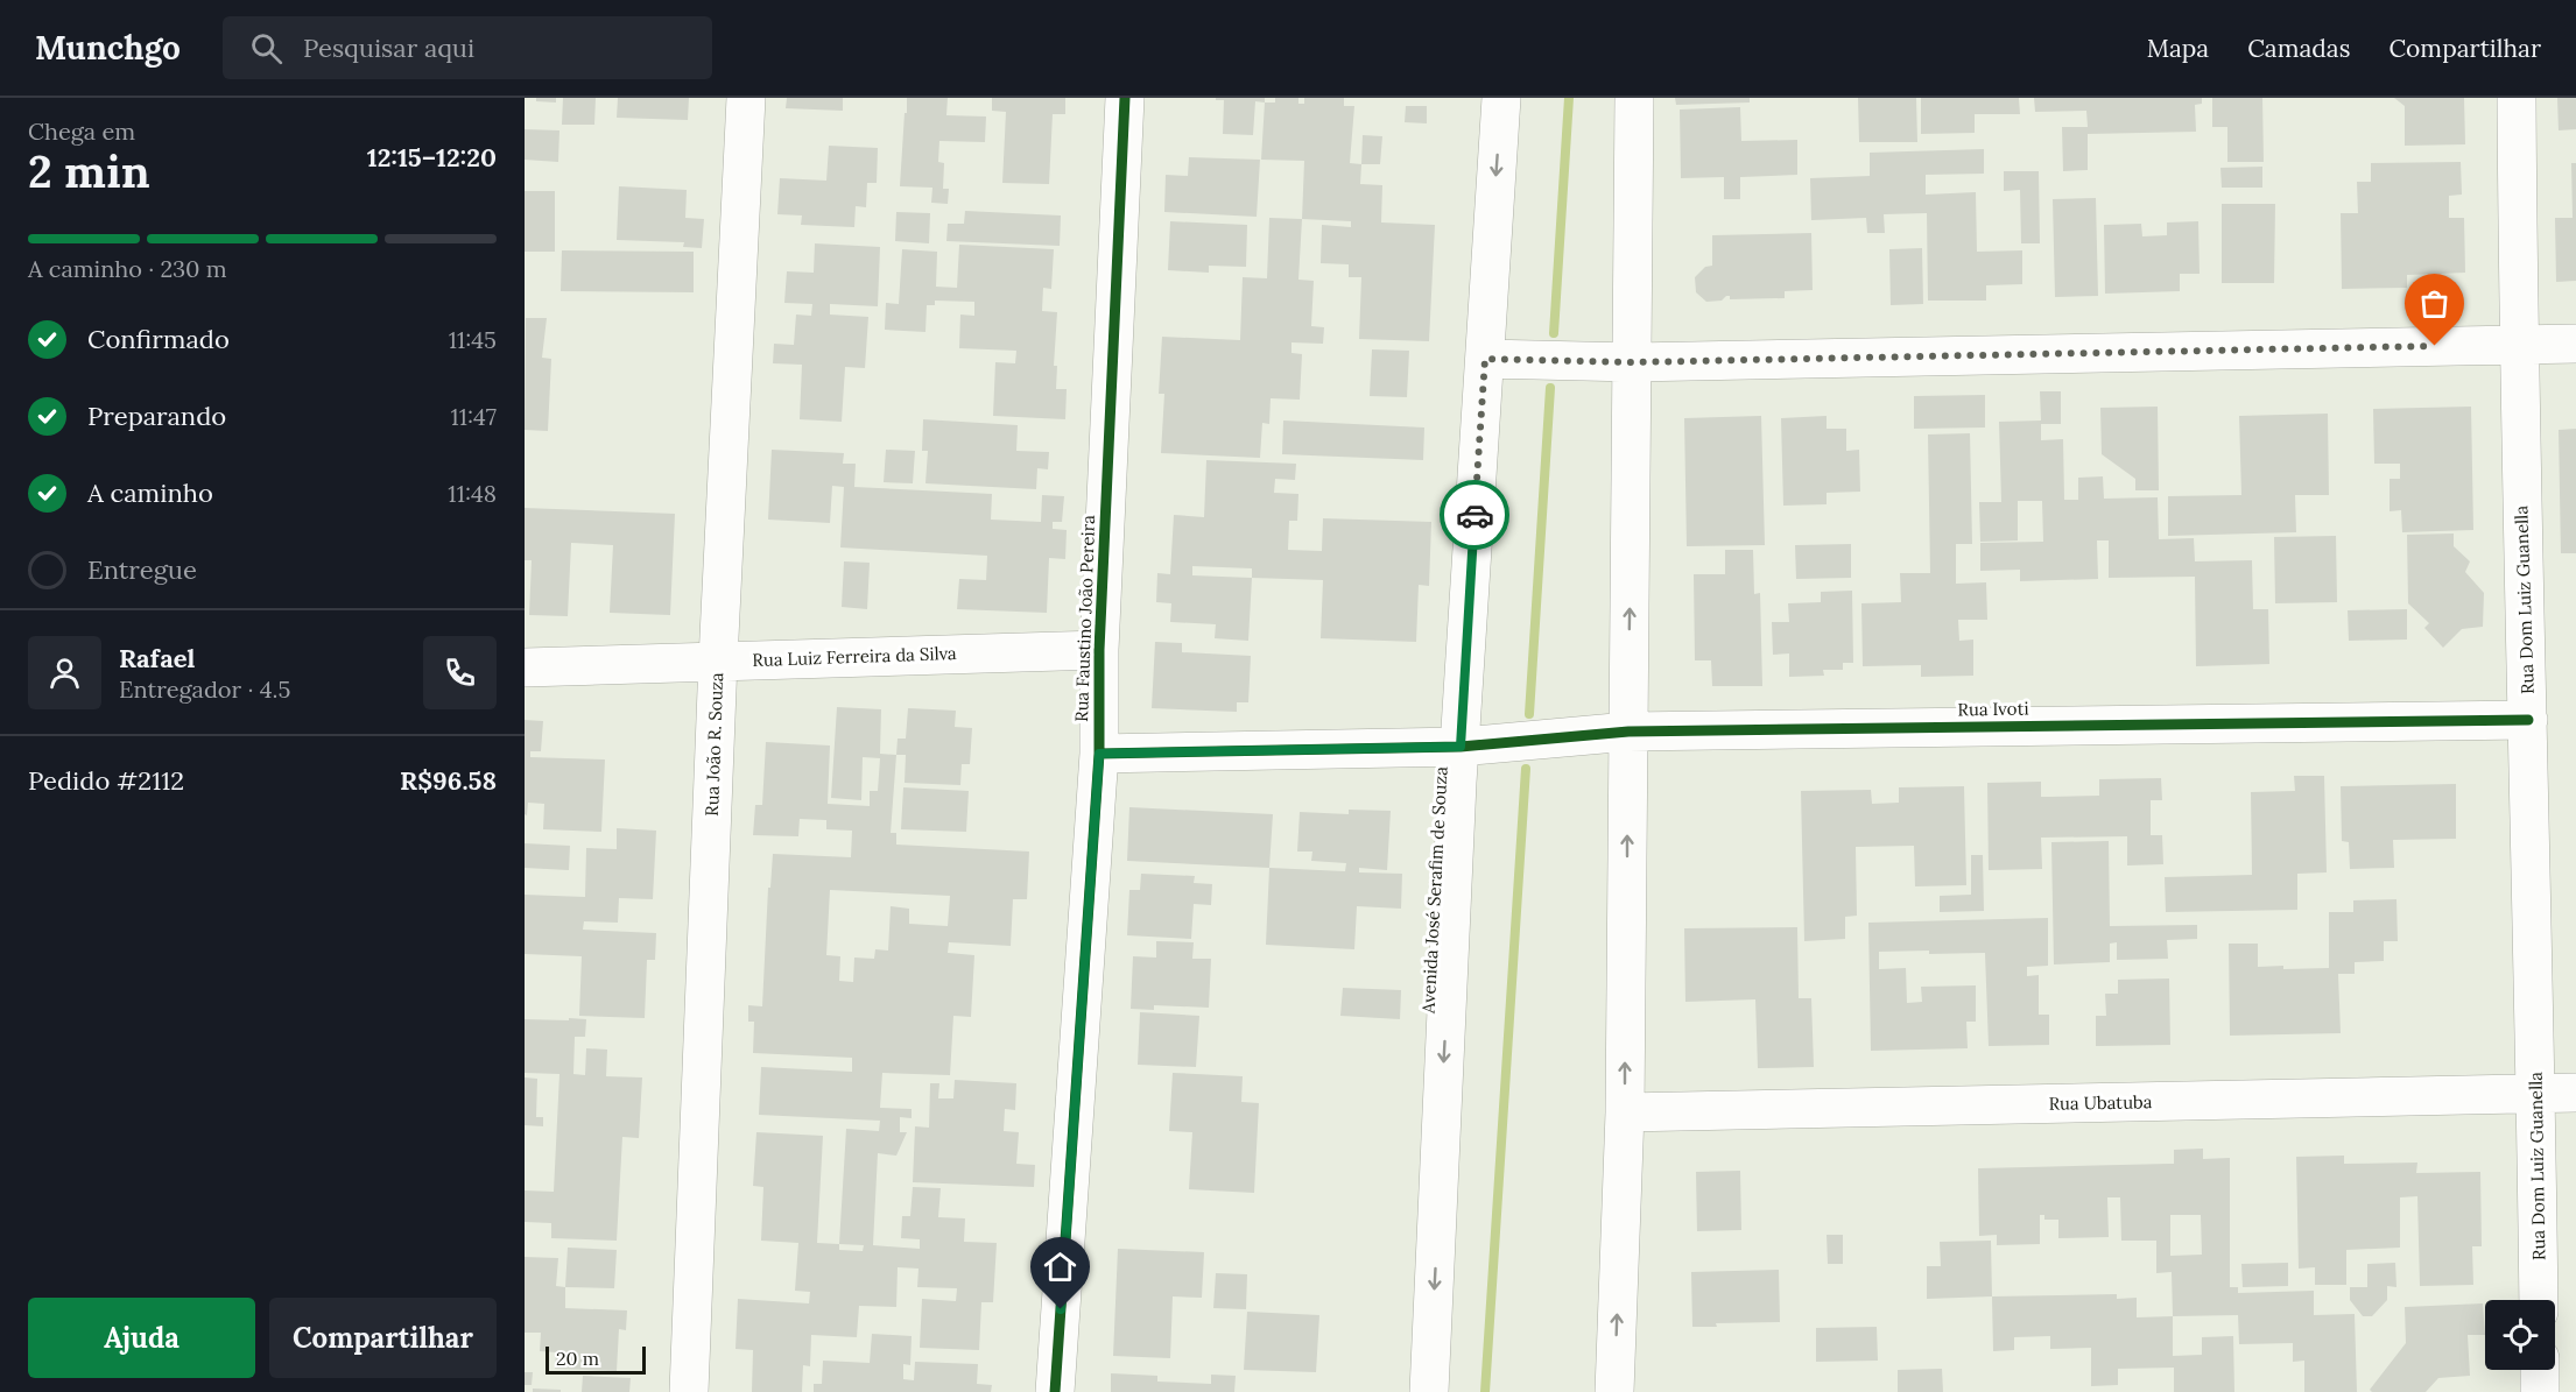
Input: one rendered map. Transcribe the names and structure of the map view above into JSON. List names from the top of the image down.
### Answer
{
  "streets": {
    "street": [
      "Rua Dom Luiz Guanella",
      "Rua Faustino João Pereira",
      "Rua Luiz Ferreira da Silva",
      "Rua Ivoti",
      "Rua João R. Souza",
      "Avenida José Serafim de Souza",
      "Rua Ubatuba"
    ]
  },
  "crossings": [
    ["Rua Dom Luiz Guanella", "Rua Ivoti"],
    ["Rua Dom Luiz Guanella", "Rua Ubatuba"],
    ["Rua Faustino João Pereira", "Rua Luiz Ferreira da Silva"],
    ["Rua Luiz Ferreira da Silva", "Rua João R. Souza"],
    ["Rua Ivoti", "Avenida José Serafim de Souza"]
  ],
  "scale_bar": "20 m",
  "page": {
    "header": "Munchgo",
    "search": "Pesquisar aqui",
    "nav": ["Mapa", "Camadas", "Compartilhar"],
    "heading": ["2 min", "Chega em", "12:15–12:20"],
    "panel": [
      "Rafael",
      "Entregador · 4.5",
      "Pedido #2112",
      "R$96.58"
    ],
    "bar": "A caminho · 230 m",
    "list": [
      ["Confirmado", "11:45"],
      ["Preparando", "11:47"],
      ["A caminho", "11:48"],
      "Entregue"
    ],
    "buttons": ["Ajuda", "Compartilhar"],
    "scale": "20 m"
  }
}
